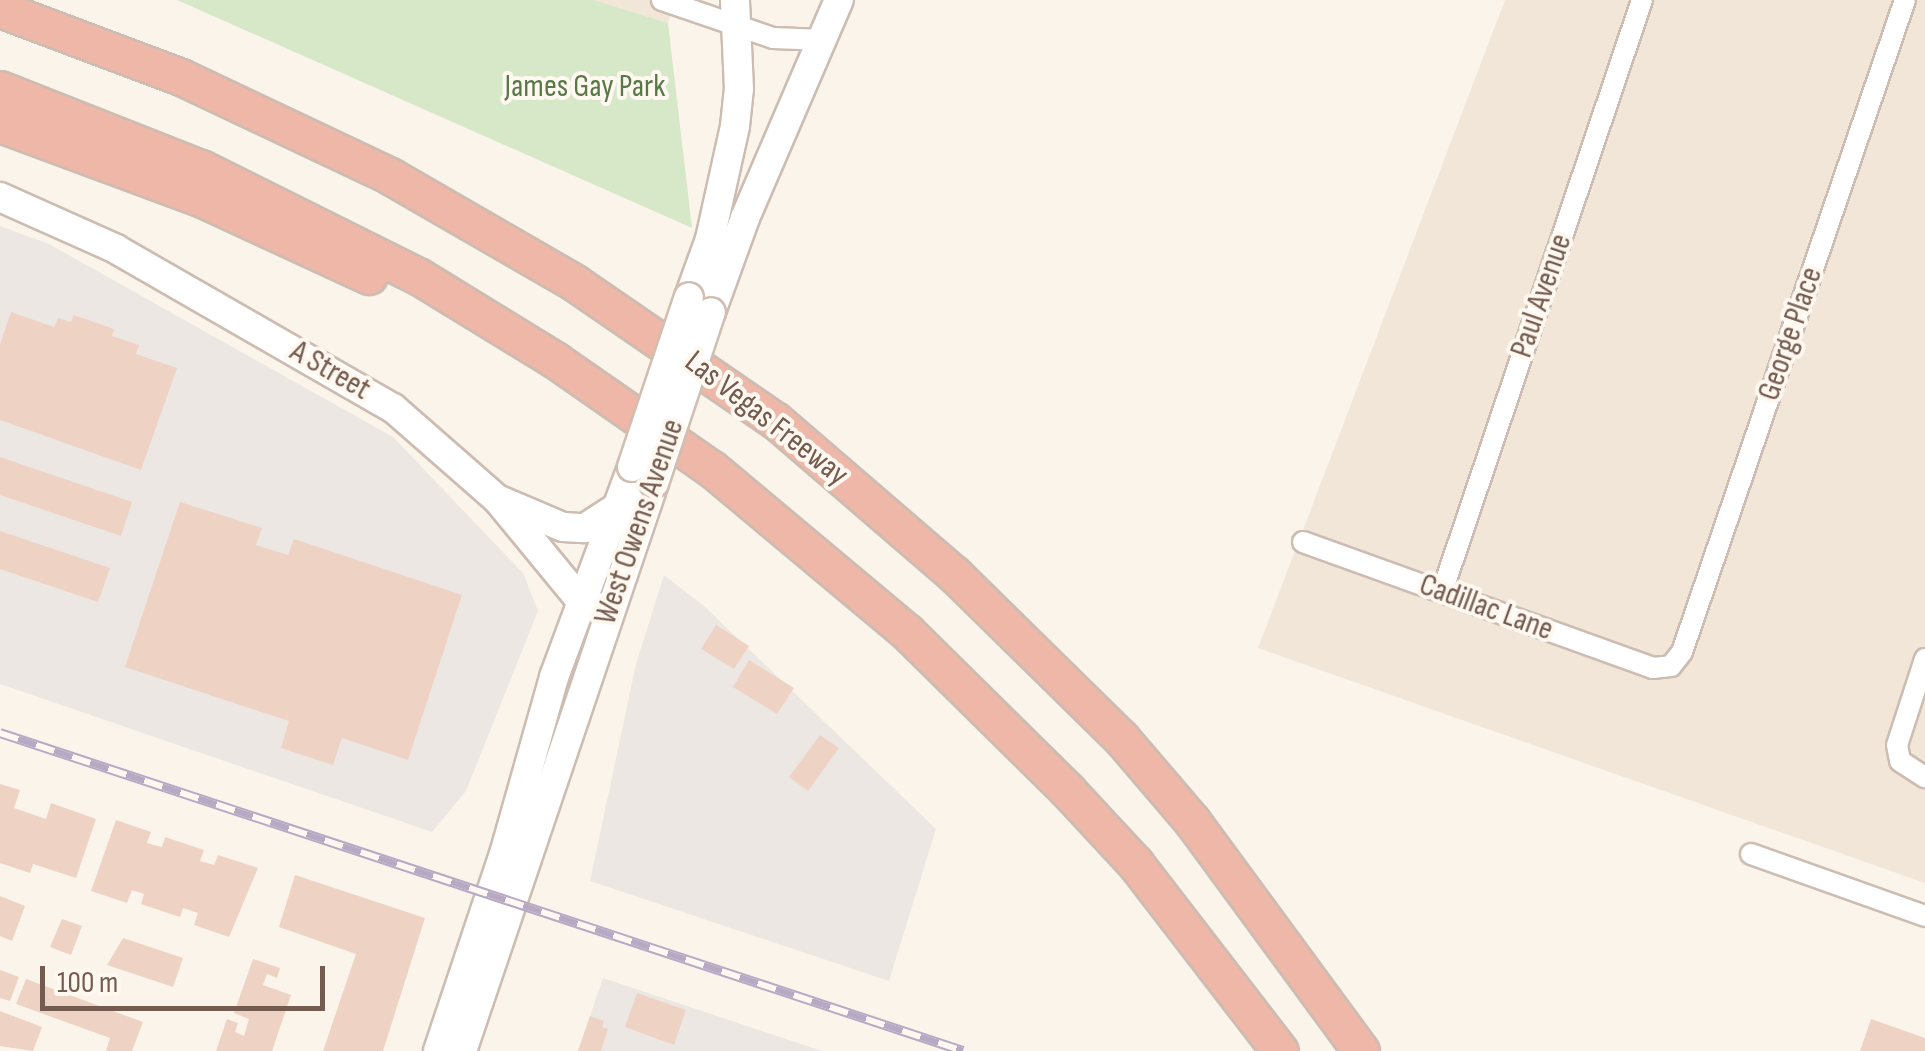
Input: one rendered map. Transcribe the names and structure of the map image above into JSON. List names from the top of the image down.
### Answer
{
  "streets": {
    "highway": ["Las Vegas Freeway"],
    "main road": ["A Street", "West Owens Avenue"],
    "street": ["Paul Avenue", "George Place", "Cadillac Lane"]
  },
  "crossings": [
    ["Paul Avenue", "Cadillac Lane"],
    ["George Place", "Cadillac Lane"],
    ["A Street", "West Owens Avenue"]
  ],
  "parks": ["James Gay Park"],
  "scale_bar": "100 m"
}
